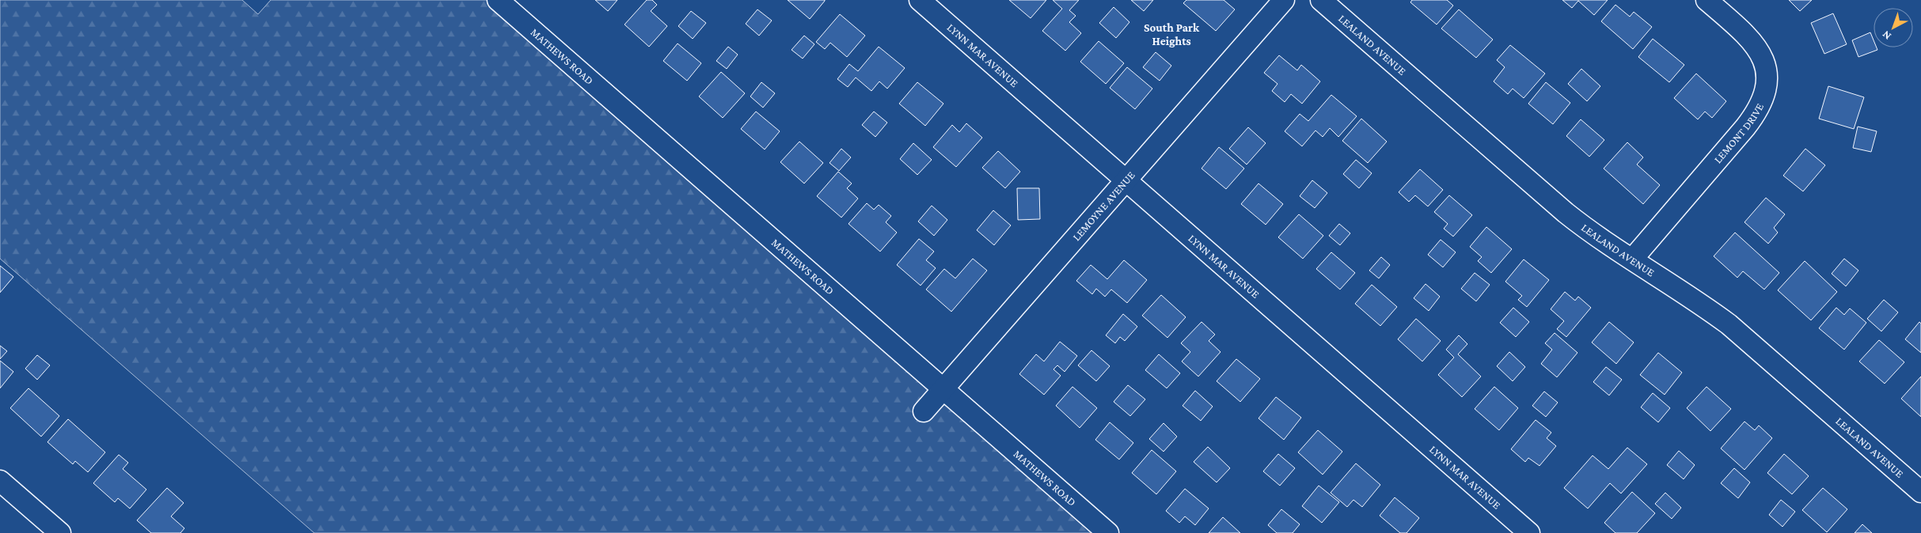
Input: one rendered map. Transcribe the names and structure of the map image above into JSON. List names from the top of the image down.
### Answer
{
  "streets": {
    "street": [
      "LEALAND AVENUE",
      "MATHEWS ROAD",
      "LYNN MAR AVENUE",
      "LEMONT DRIVE",
      "LEMOYNE AVENUE"
    ]
  },
  "crossings": [
    ["LEALAND AVENUE", "LEMONT DRIVE"],
    ["MATHEWS ROAD", "LEMOYNE AVENUE"],
    ["LYNN MAR AVENUE", "LEMOYNE AVENUE"]
  ],
  "districts": ["South Park Heights"],
  "north": "bottom left"
}
